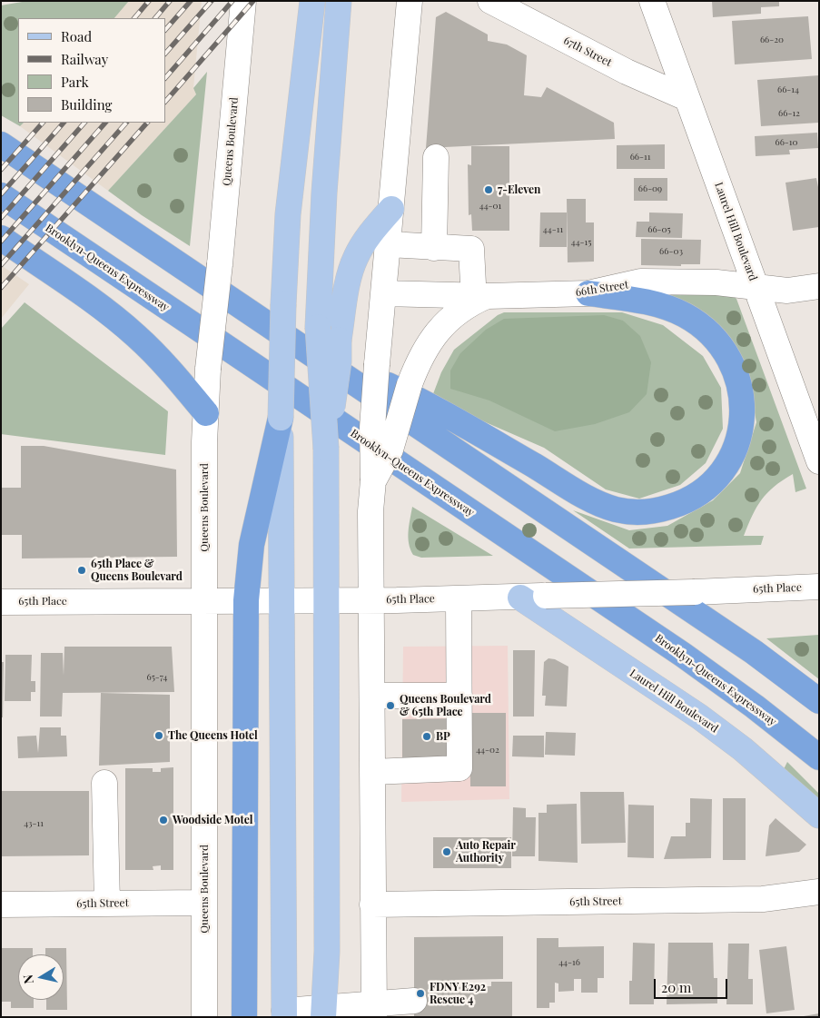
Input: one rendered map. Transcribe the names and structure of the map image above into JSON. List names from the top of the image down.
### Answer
{
  "streets": {
    "highway": ["Brooklyn-Queens Expressway"],
    "main road": ["Laurel Hill Boulevard"],
    "street": [
      "67th Street",
      "Queens Boulevard",
      "66th Street",
      "65th Place",
      "65th Street"
    ]
  },
  "crossings": [
    ["67th Street", "Laurel Hill Boulevard"],
    ["Queens Boulevard", "65th Place"],
    ["Queens Boulevard", "65th Street"],
    ["Laurel Hill Boulevard", "66th Street"],
    ["Laurel Hill Boulevard", "65th Place"]
  ],
  "places": [
    "7-Eleven",
    "65th Place & Queens Boulevard",
    "Queens Boulevard & 65th Place",
    "The Queens Hotel",
    "BP",
    "Woodside Motel",
    "Auto Repair Authority",
    "FDNY E292 Rescue 4"
  ],
  "house_numbers": [
    "66-20",
    "66-14",
    "66-12",
    "66-10",
    "66-11",
    "66-09",
    "44-01",
    "44-11",
    "66-05",
    "44-15",
    "66-03",
    "65-74",
    "44-02",
    "43-11",
    "44-16"
  ],
  "legend": [
    "Road",
    "Railway",
    "Park",
    "Building"
  ],
  "scale_bar": "20 m",
  "north": "left"
}
